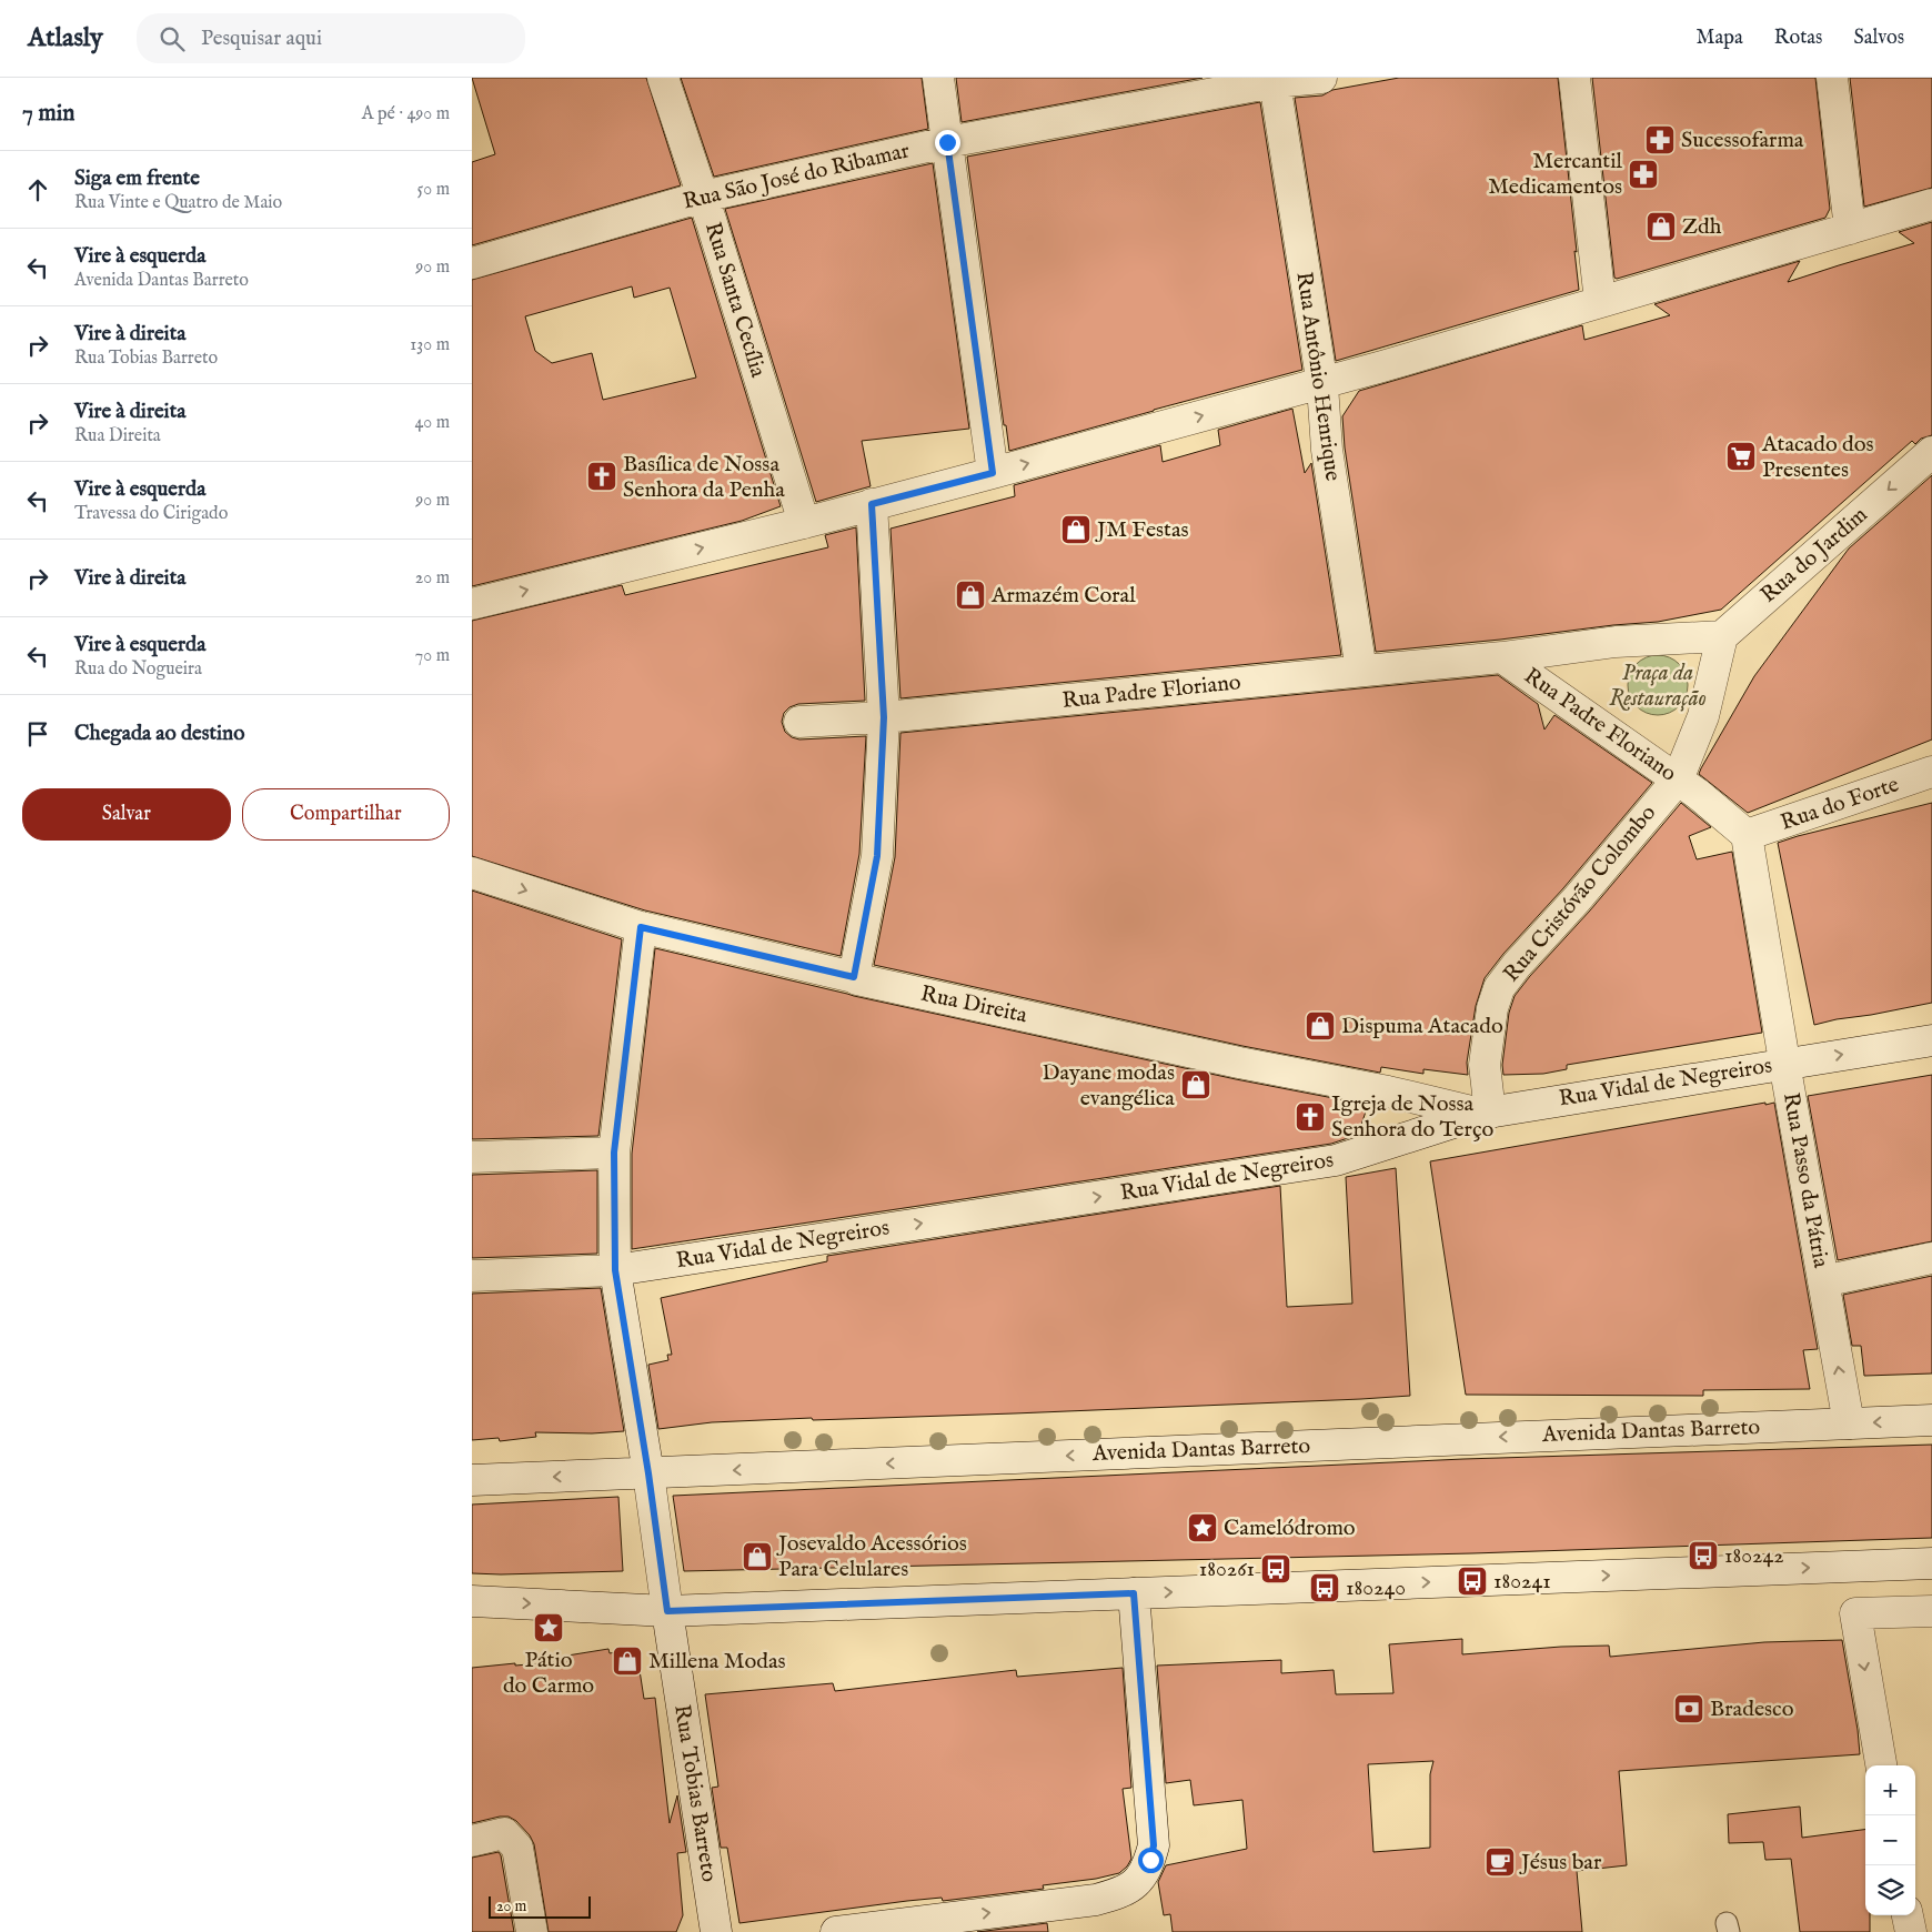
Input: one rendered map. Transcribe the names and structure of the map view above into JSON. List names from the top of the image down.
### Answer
{
  "streets": {
    "street": [
      "Rua São José do Ribamar",
      "Rua Santa Cecília",
      "Rua Antônio Henrique",
      "Rua do Jardim",
      "Rua Padre Floriano",
      "Rua do Forte",
      "Rua Cristóvão Colombo",
      "Rua Direita",
      "Rua Vidal de Negreiros",
      "Rua Passo da Pátria",
      "Avenida Dantas Barreto",
      "Rua Tobias Barreto"
    ]
  },
  "crossings": [
    ["Rua São José do Ribamar", "Rua Santa Cecília"],
    ["Rua São José do Ribamar", "Rua Antônio Henrique"],
    ["Rua Antônio Henrique", "Rua Padre Floriano"],
    ["Rua do Jardim", "Rua Padre Floriano"],
    ["Rua Padre Floriano", "Rua Cristóvão Colombo"],
    ["Rua do Forte", "Rua Passo da Pátria"],
    ["Rua Cristóvão Colombo", "Rua Direita"],
    ["Rua Cristóvão Colombo", "Rua Vidal de Negreiros"],
    ["Rua Direita", "Rua Vidal de Negreiros"],
    ["Rua Direita", "Rua Tobias Barreto"],
    ["Rua Vidal de Negreiros", "Rua Passo da Pátria"],
    ["Rua Vidal de Negreiros", "Rua Tobias Barreto"],
    ["Rua Passo da Pátria", "Avenida Dantas Barreto"],
    ["Avenida Dantas Barreto", "Rua Tobias Barreto"]
  ],
  "one_way": ["Rua do Jardim", "Rua Vidal de Negreiros"],
  "parks": ["Praça da Restauração"],
  "places": {
    "pharmacy": ["Sucessofarma", "Mercantil Medicamentos"],
    "shop": [
      "Zdh",
      "JM Festas",
      "Armazém Coral",
      "Dispuma Atacado",
      "Dayane modas evangélica",
      "Josevaldo Acessórios Para Celulares",
      "Millena Modas"
    ],
    "supermarket": ["Atacado dos Presentes"],
    "church": ["Basílica de Nossa Senhora da Penha", "Igreja de Nossa Senhora do Terço"],
    "place": ["Camelódromo", "Pátio do Carmo"],
    "bus stop": [
      "180242",
      "180261",
      "180241",
      "180240"
    ],
    "bank": ["Bradesco"],
    "cafe": ["Jésus bar"]
  },
  "scale_bar": "20 m",
  "page": {
    "header": "Atlasly",
    "search": "Pesquisar aqui",
    "nav": ["Mapa", "Rotas", "Salvos"],
    "heading": ["7 min", "A pé · 490 m"],
    "list": [
      ["Siga em frente", "Rua Vinte e Quatro de Maio", "50 m"],
      ["Vire à esquerda", "Avenida Dantas Barreto", "90 m"],
      ["Vire à direita", "Rua Tobias Barreto", "130 m"],
      ["Vire à direita", "Rua Direita", "40 m"],
      ["Vire à esquerda", "Travessa do Cirigado", "90 m"],
      ["Vire à direita", "20 m"],
      ["Vire à esquerda", "Rua do Nogueira", "70 m"],
      "Chegada ao destino"
    ],
    "buttons": ["Salvar", "Compartilhar"],
    "map_buttons": ["+", "−"],
    "scale": "20 m"
  }
}
